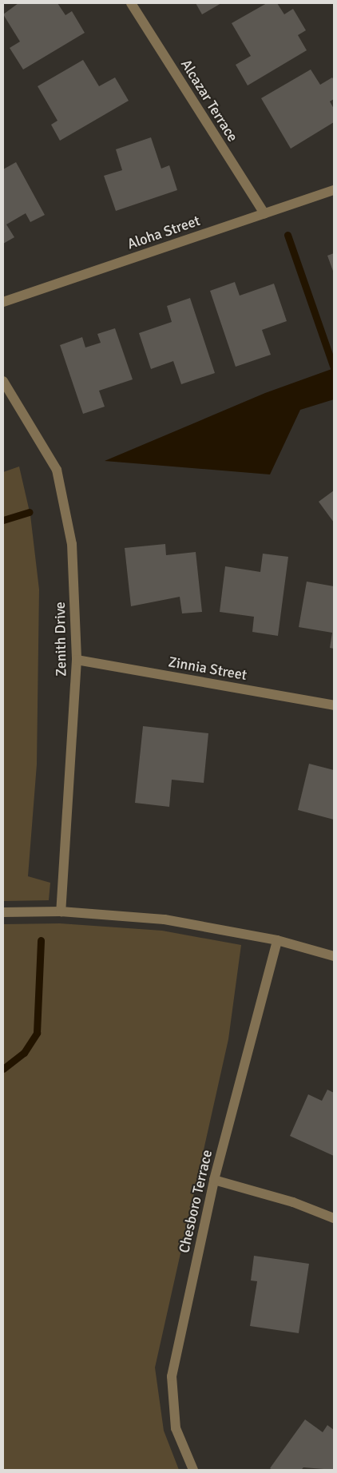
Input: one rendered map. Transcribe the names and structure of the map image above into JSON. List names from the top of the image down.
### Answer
{
  "streets": {
    "street": [
      "Alcazar Terrace",
      "Aloha Street",
      "Zenith Drive",
      "Zinnia Street",
      "Chesboro Terrace"
    ]
  },
  "crossings": [
    ["Alcazar Terrace", "Aloha Street"],
    ["Zenith Drive", "Zinnia Street"]
  ]
}
